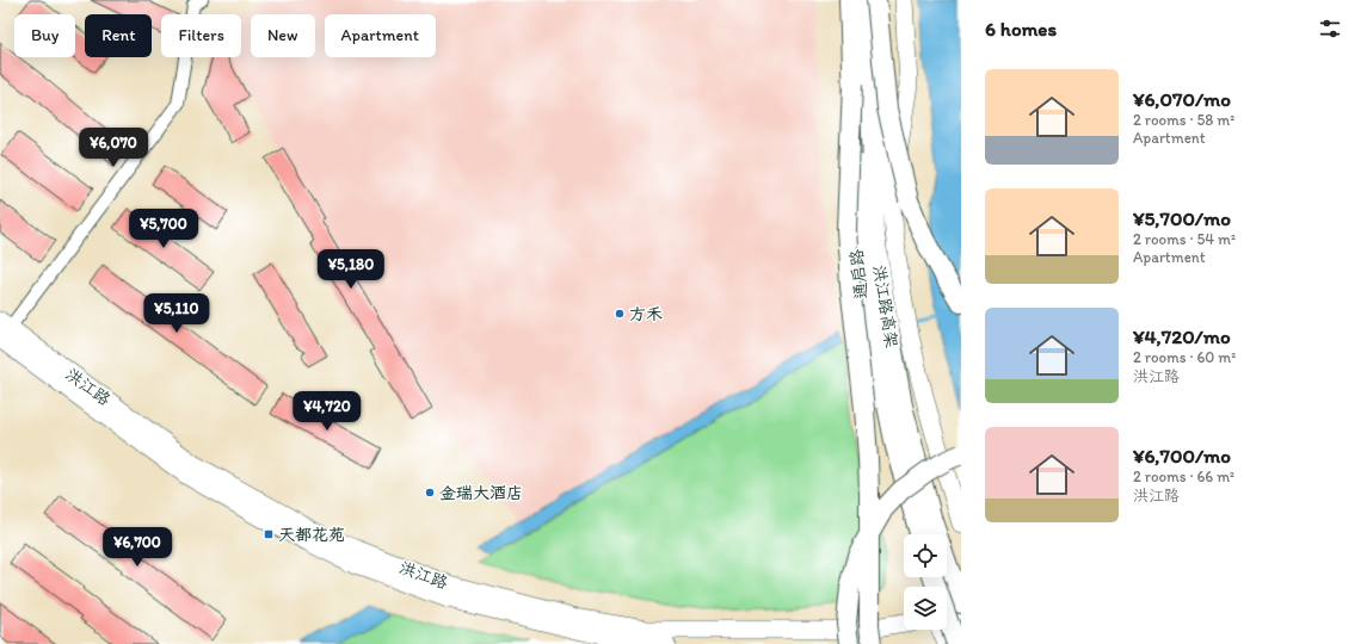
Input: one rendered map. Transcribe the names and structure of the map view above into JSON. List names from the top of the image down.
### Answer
{
  "streets": {
    "highway": ["洪江路高架"],
    "main road": ["通启路", "洪江路"]
  },
  "places": {
    "other": ["方禾", "金瑞大酒店"],
    "transit": ["天都花苑"]
  },
  "page": {
    "heading": "6 homes",
    "chip": [
      "Buy",
      "Rent",
      "Filters",
      "New",
      "Apartment"
    ],
    "list": [
      {
        "name": "¥6,070/mo",
        "note": "2 rooms · 58 m² · Apartment"
      },
      {
        "name": "¥5,700/mo",
        "note": "2 rooms · 54 m² · Apartment"
      },
      {
        "name": "¥4,720/mo",
        "note": "2 rooms · 60 m² · 洪江路"
      },
      {
        "name": "¥6,700/mo",
        "note": "2 rooms · 66 m² · 洪江路"
      }
    ],
    "price": [
      "¥6,070",
      "¥5,700",
      "¥5,180",
      "¥5,110",
      "¥4,720",
      "¥6,700"
    ]
  }
}
